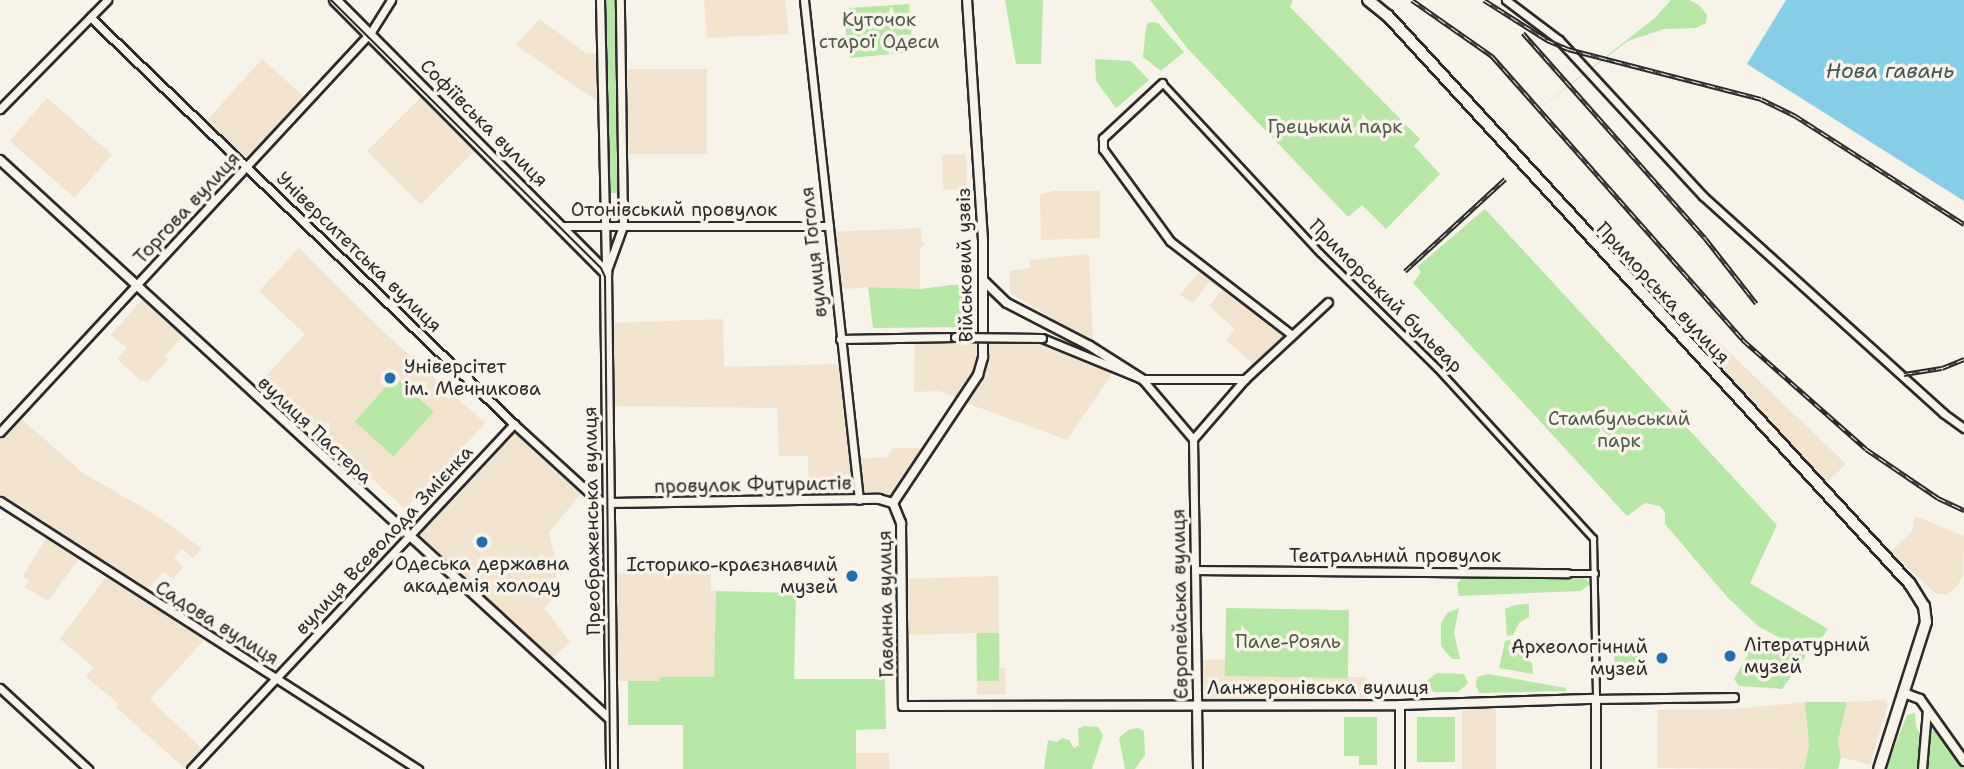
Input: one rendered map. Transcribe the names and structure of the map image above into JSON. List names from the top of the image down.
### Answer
{
  "streets": {
    "main road": ["Софіївська вулиця", "Приморська вулиця", "Преображенська вулиця"],
    "street": [
      "Торгова вулиця",
      "Отонівський провулок",
      "Університетська вулиця",
      "вулиця Гоголя",
      "Військовий узвіз",
      "Приморський бульвар",
      "вулиця Пастера",
      "провулок Футуристів",
      "вулиця Всеволода Змієнка",
      "Театральний провулок",
      "Гаванна вулиця",
      "Європейська вулиця",
      "Садова вулиця",
      "Ланжеронівська вулиця"
    ]
  },
  "crossings": [
    ["Софіївська вулиця", "Торгова вулиця"],
    ["Софіївська вулиця", "Отонівський провулок"],
    ["Софіївська вулиця", "Преображенська вулиця"],
    ["Торгова вулиця", "Університетська вулиця"],
    ["Торгова вулиця", "вулиця Пастера"],
    ["Отонівський провулок", "вулиця Гоголя"],
    ["Отонівський провулок", "Преображенська вулиця"],
    ["Університетська вулиця", "провулок Футуристів"],
    ["Університетська вулиця", "Преображенська вулиця"],
    ["Університетська вулиця", "вулиця Всеволода Змієнка"],
    ["вулиця Гоголя", "провулок Футуристів"],
    ["Військовий узвіз", "провулок Футуристів"],
    ["Військовий узвіз", "Гаванна вулиця"],
    ["Приморський бульвар", "Театральний провулок"],
    ["вулиця Пастера", "Преображенська вулиця"],
    ["вулиця Пастера", "вулиця Всеволода Змієнка"],
    ["провулок Футуристів", "Преображенська вулиця"],
    ["провулок Футуристів", "Гаванна вулиця"],
    ["вулиця Всеволода Змієнка", "Садова вулиця"],
    ["Театральний провулок", "Європейська вулиця"],
    ["Гаванна вулиця", "Ланжеронівська вулиця"],
    ["Європейська вулиця", "Ланжеронівська вулиця"]
  ],
  "water": ["Нова гавань"],
  "parks": [
    "Куточок старої Одеси",
    "Грецький парк",
    "Стамбульський парк",
    "Пале-Рояль"
  ],
  "places": [
    "Універсітет ім. Мечникова",
    "Одеська державна академія холоду",
    "Історико-краєзнавчий музей",
    "Літературний музей",
    "Археологічний музей"
  ]
}
